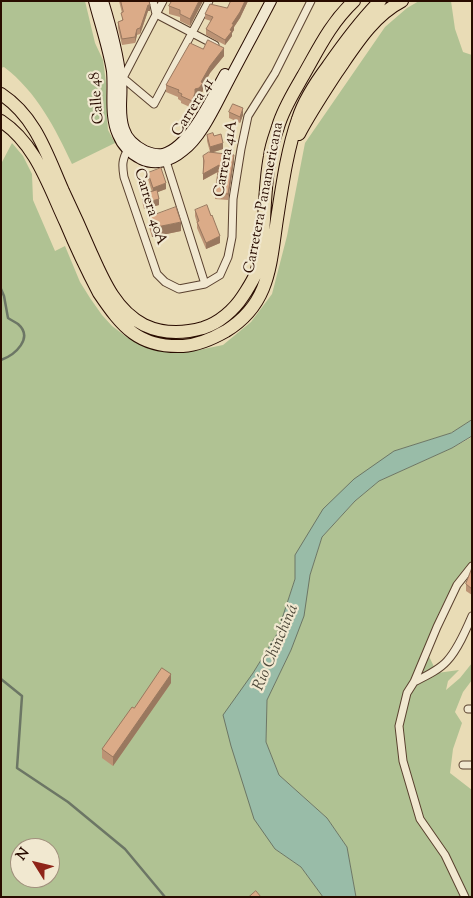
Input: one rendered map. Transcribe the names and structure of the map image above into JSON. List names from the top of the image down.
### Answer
{
  "streets": {
    "highway": ["Carretera Panamericana"],
    "main road": ["Calle 48", "Carrera 41"],
    "street": ["Carrera 41A", "Carrera 40A"]
  },
  "crossings": [
    ["Calle 48", "Carrera 41"],
    ["Calle 48", "Carrera 40A"],
    ["Carrera 41A", "Carrera 40A"]
  ],
  "water": ["Río Chinchiná"],
  "north": "top left"
}
